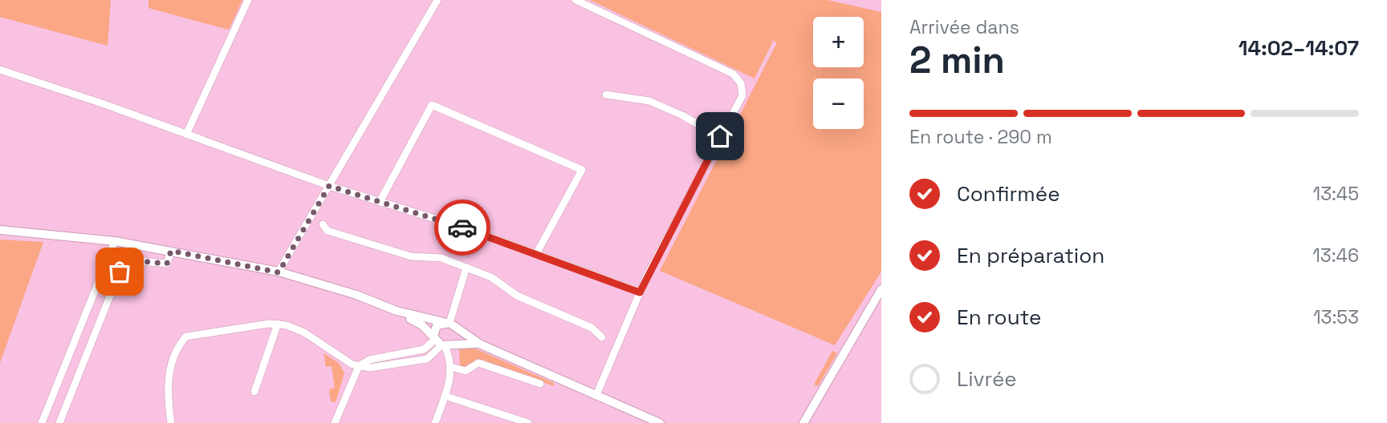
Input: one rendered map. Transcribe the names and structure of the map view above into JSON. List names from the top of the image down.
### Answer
{
  "page": {
    "heading": ["2 min", "Arrivée dans", "14:02–14:07"],
    "map_buttons": ["+", "−"],
    "bar": "En route · 290 m",
    "list": [
      ["Confirmée", "13:45"],
      ["En préparation", "13:46"],
      ["En route", "13:53"],
      "Livrée"
    ]
  }
}
